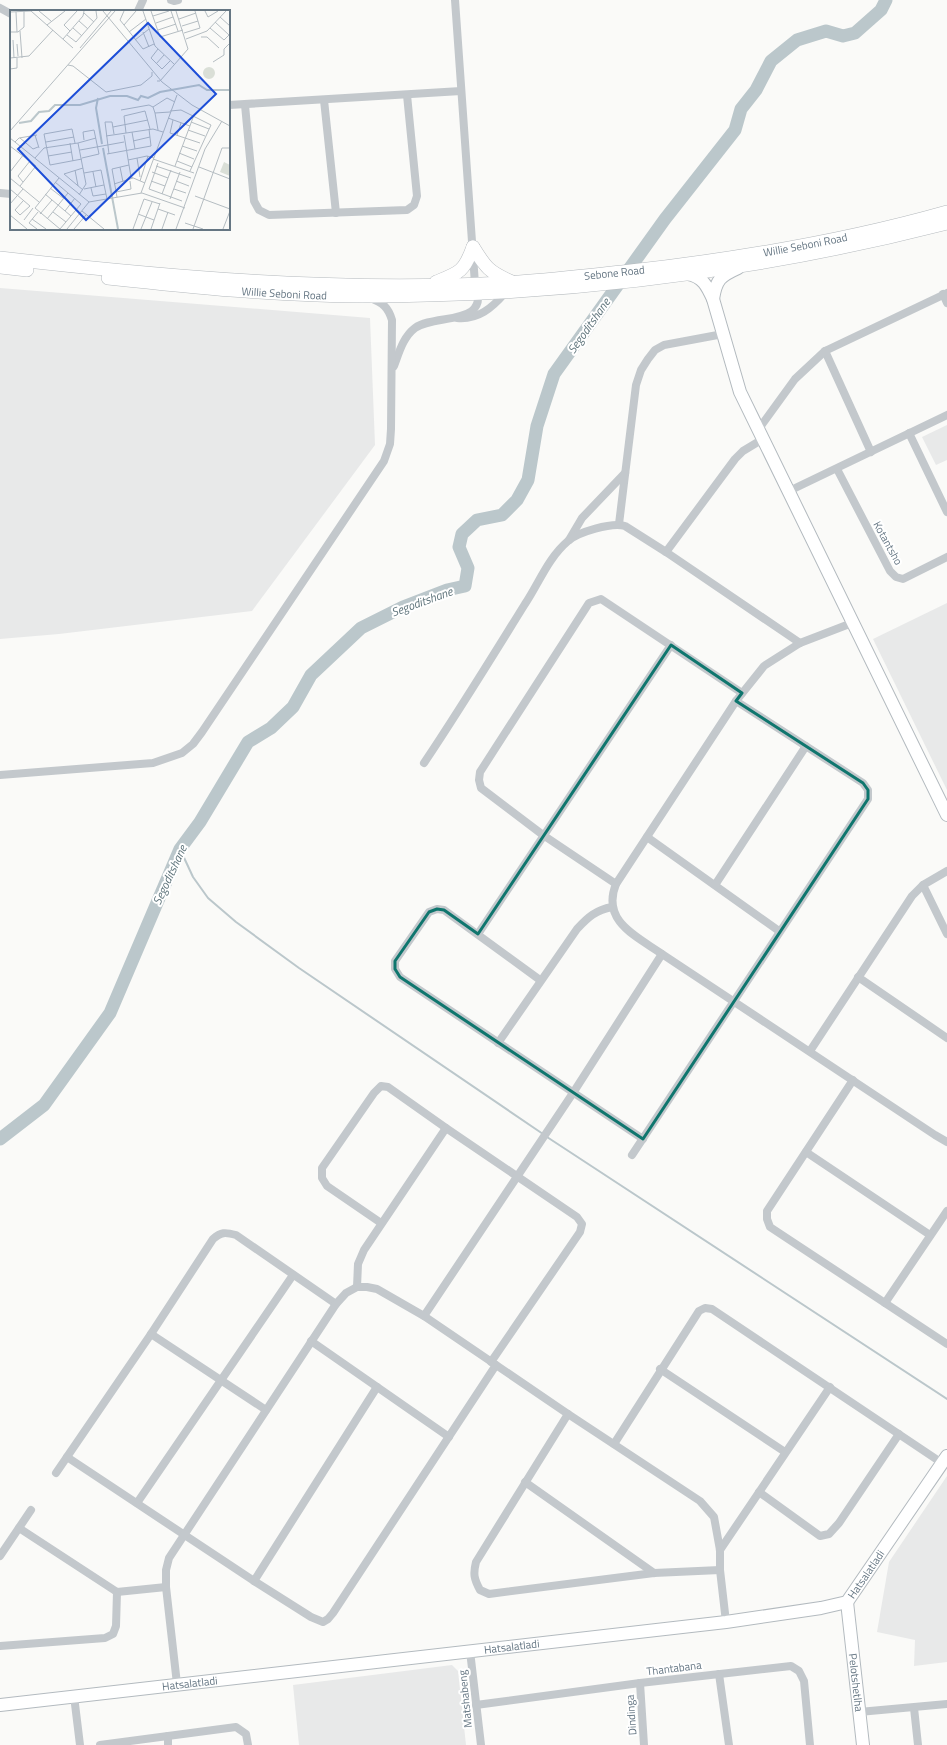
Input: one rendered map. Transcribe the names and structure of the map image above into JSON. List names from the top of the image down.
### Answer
{
  "streets": {
    "main road": ["Willie Seboni Road", "Sebone Road"],
    "street": [
      "Kotantsho",
      "Hatsalatladi",
      "Thantabana",
      "Pelotshetlha",
      "Matshabeng",
      "Dindinga"
    ]
  },
  "crossings": [
    ["Willie Seboni Road", "Sebone Road"],
    ["Hatsalatladi", "Pelotshetlha"],
    ["Hatsalatladi", "Matshabeng"],
    ["Thantabana", "Matshabeng"],
    ["Thantabana", "Dindinga"]
  ],
  "water": ["Segoditshane"]
}
